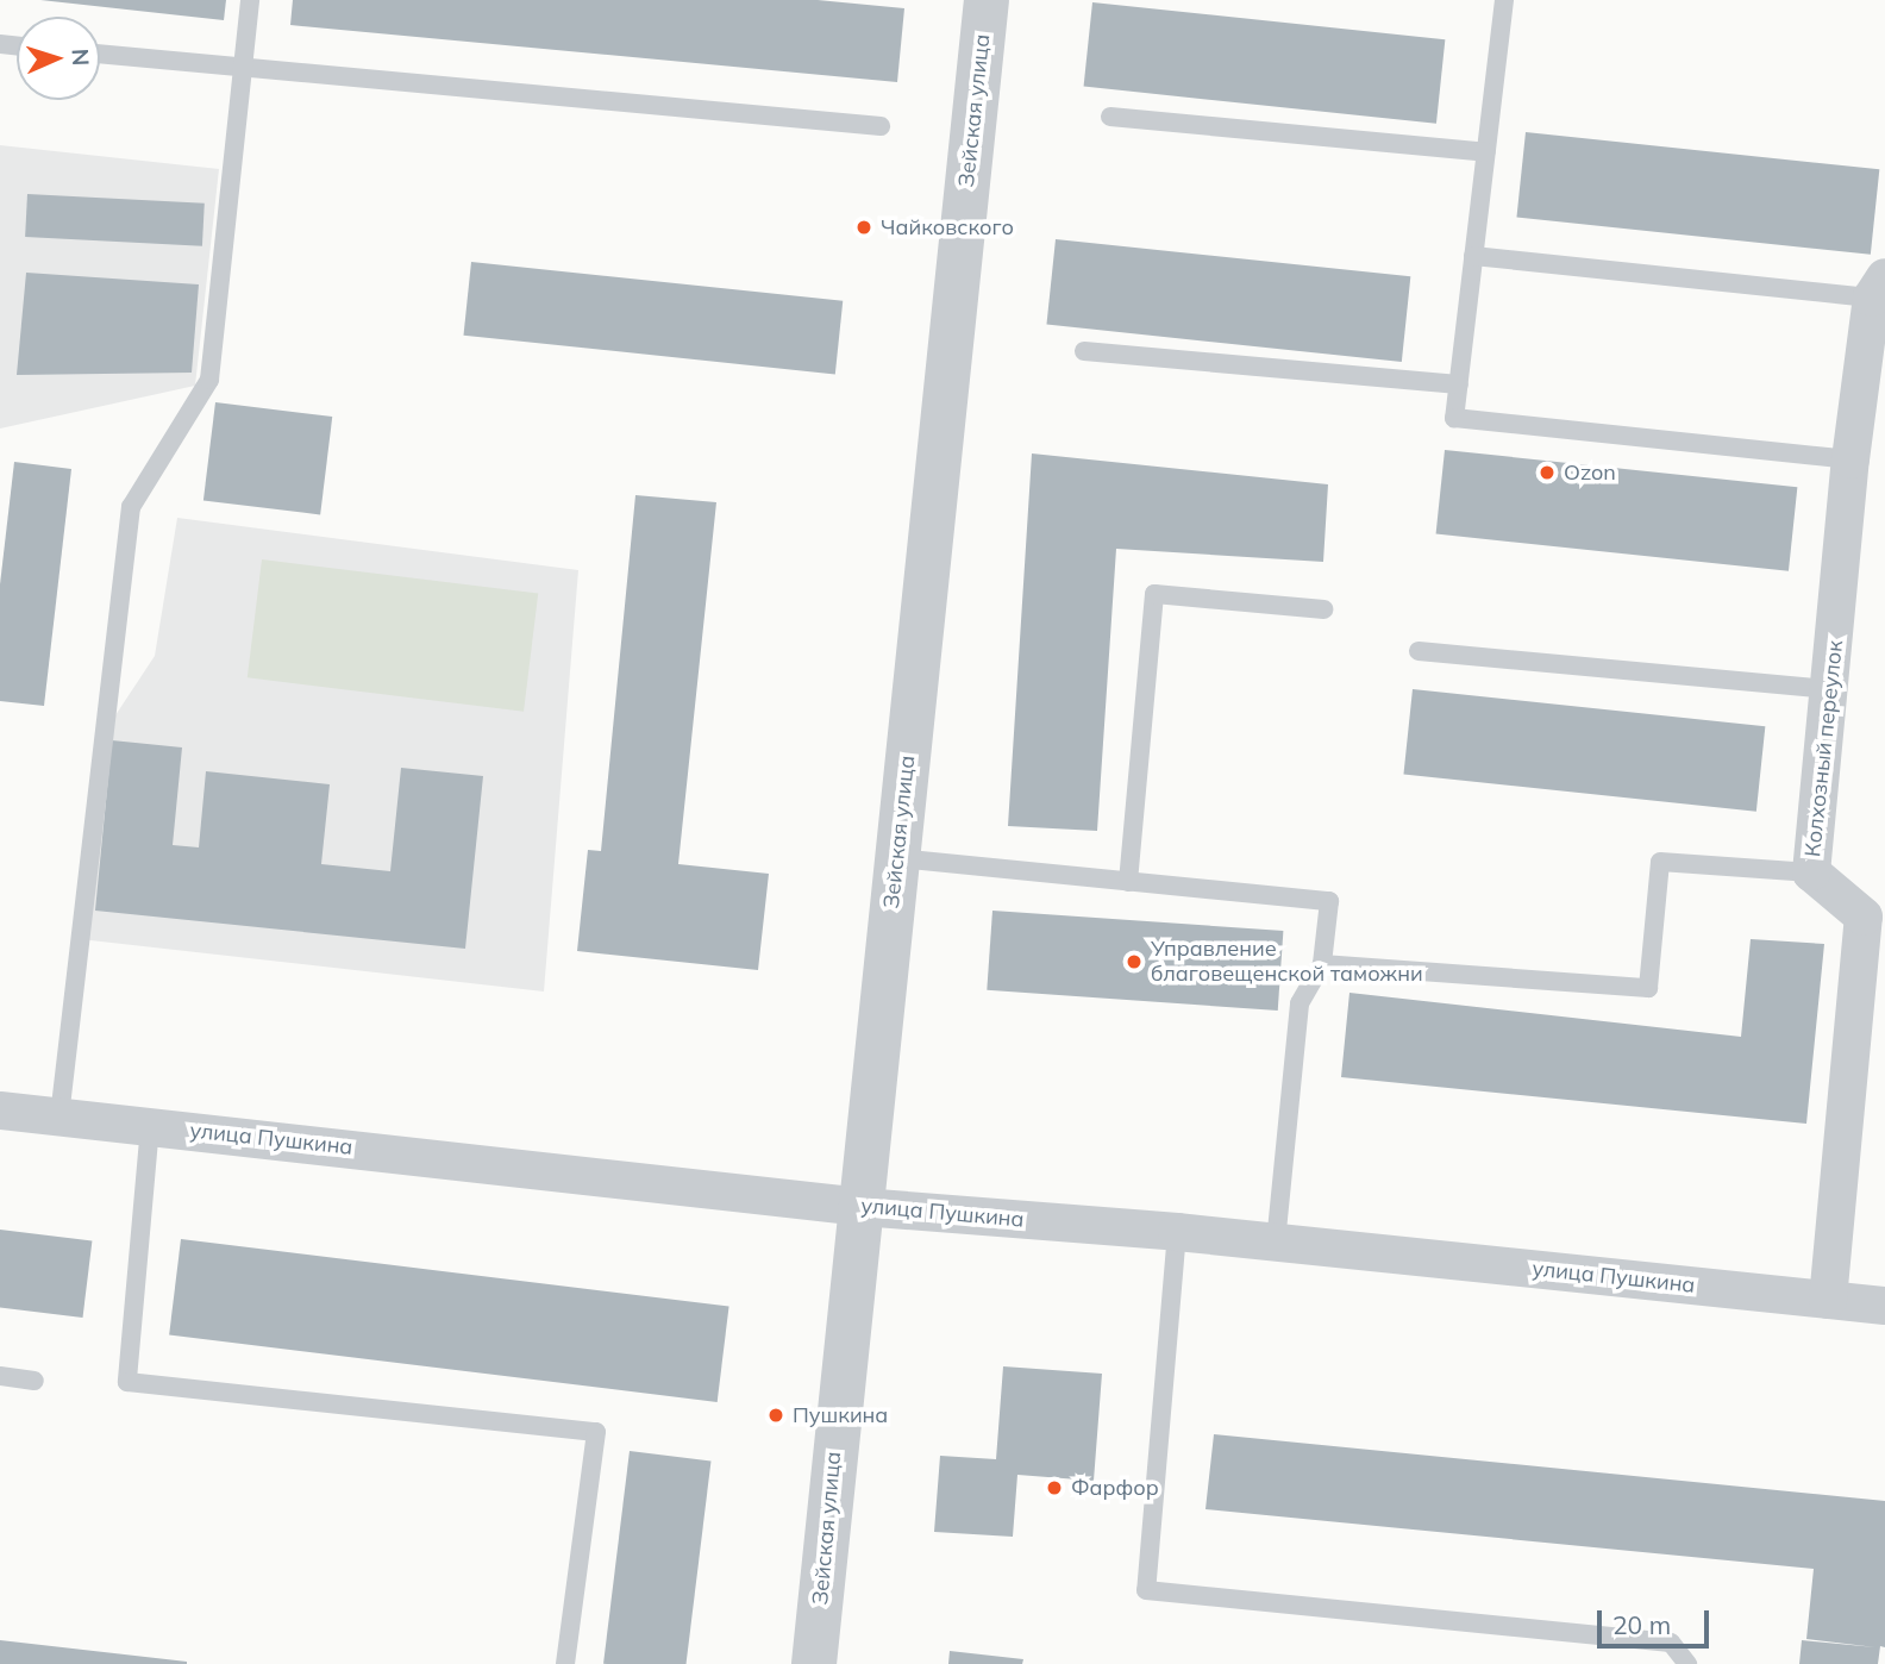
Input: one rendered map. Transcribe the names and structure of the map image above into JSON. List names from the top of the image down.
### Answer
{
  "streets": {
    "street": ["Зейская улица", "Колхозный переулок", "улица Пушкина"]
  },
  "crossings": [
    ["Зейская улица", "улица Пушкина"],
    ["Колхозный переулок", "улица Пушкина"]
  ],
  "places": [
    "Чайковского",
    "Ozon",
    "Управление благовещенской таможни",
    "Пушкина",
    "Фарфор"
  ],
  "scale_bar": "20 m",
  "north": "right"
}
